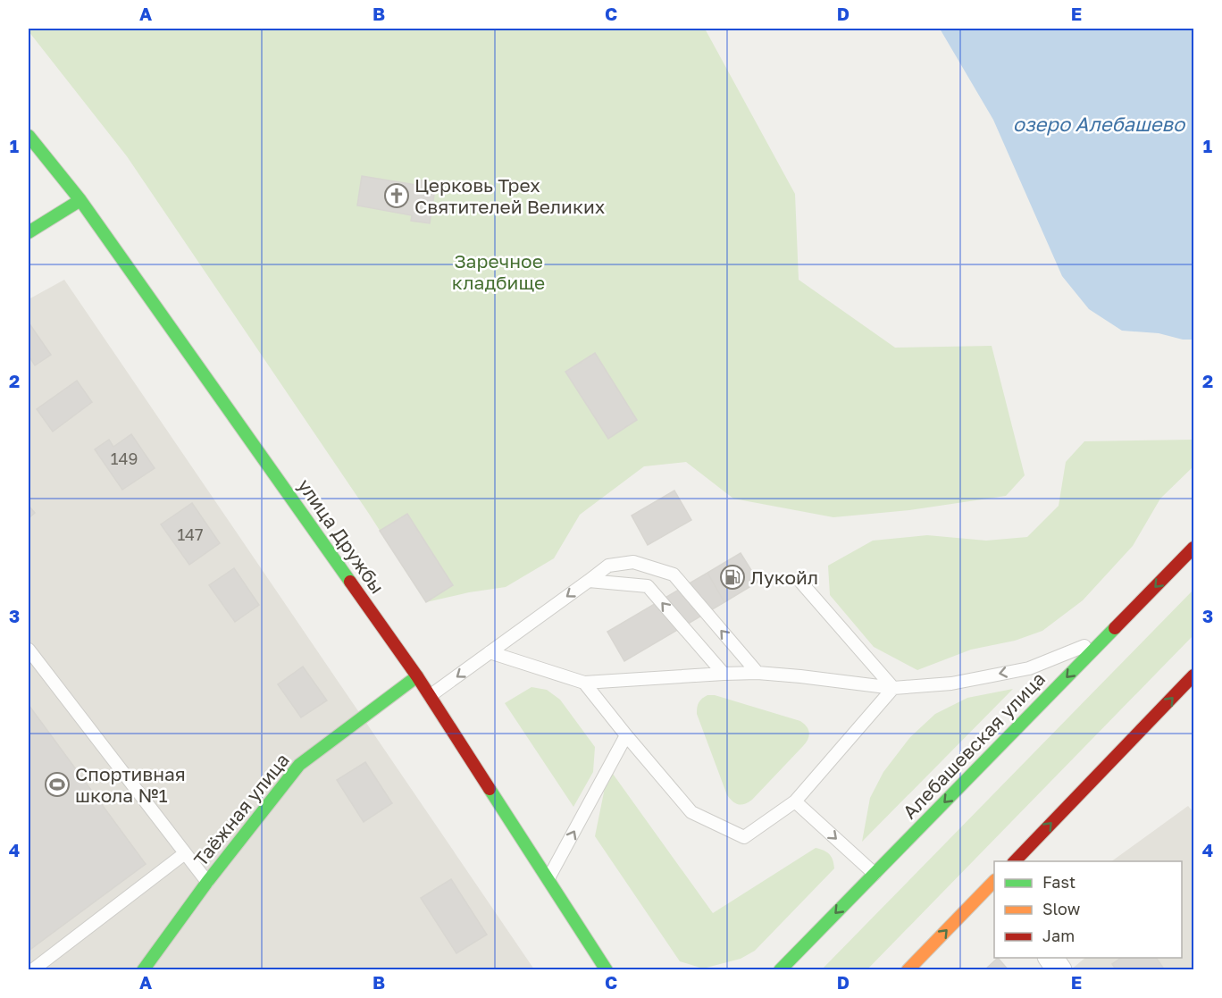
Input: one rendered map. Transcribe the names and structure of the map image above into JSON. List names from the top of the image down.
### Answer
{
  "streets": {
    "main road": ["улица Дружбы", "Алебашевская улица", "Таёжная улица"]
  },
  "crossings": [
    ["улица Дружбы", "Таёжная улица"]
  ],
  "water": ["озеро Алебашево"],
  "parks": ["Заречное кладбище"],
  "places": {
    "church": ["Церковь Трех Святителей Великих"],
    "fuel station": ["Лукойл"],
    "sports": ["Спортивная школа №1"]
  },
  "house_numbers": ["149", "147"],
  "legend": ["Fast", "Slow", "Jam"],
  "grid": {
    "columns": [
      "A",
      "B",
      "C",
      "D",
      "E"
    ],
    "rows": [
      "1",
      "2",
      "3",
      "4"
    ]
  }
}
